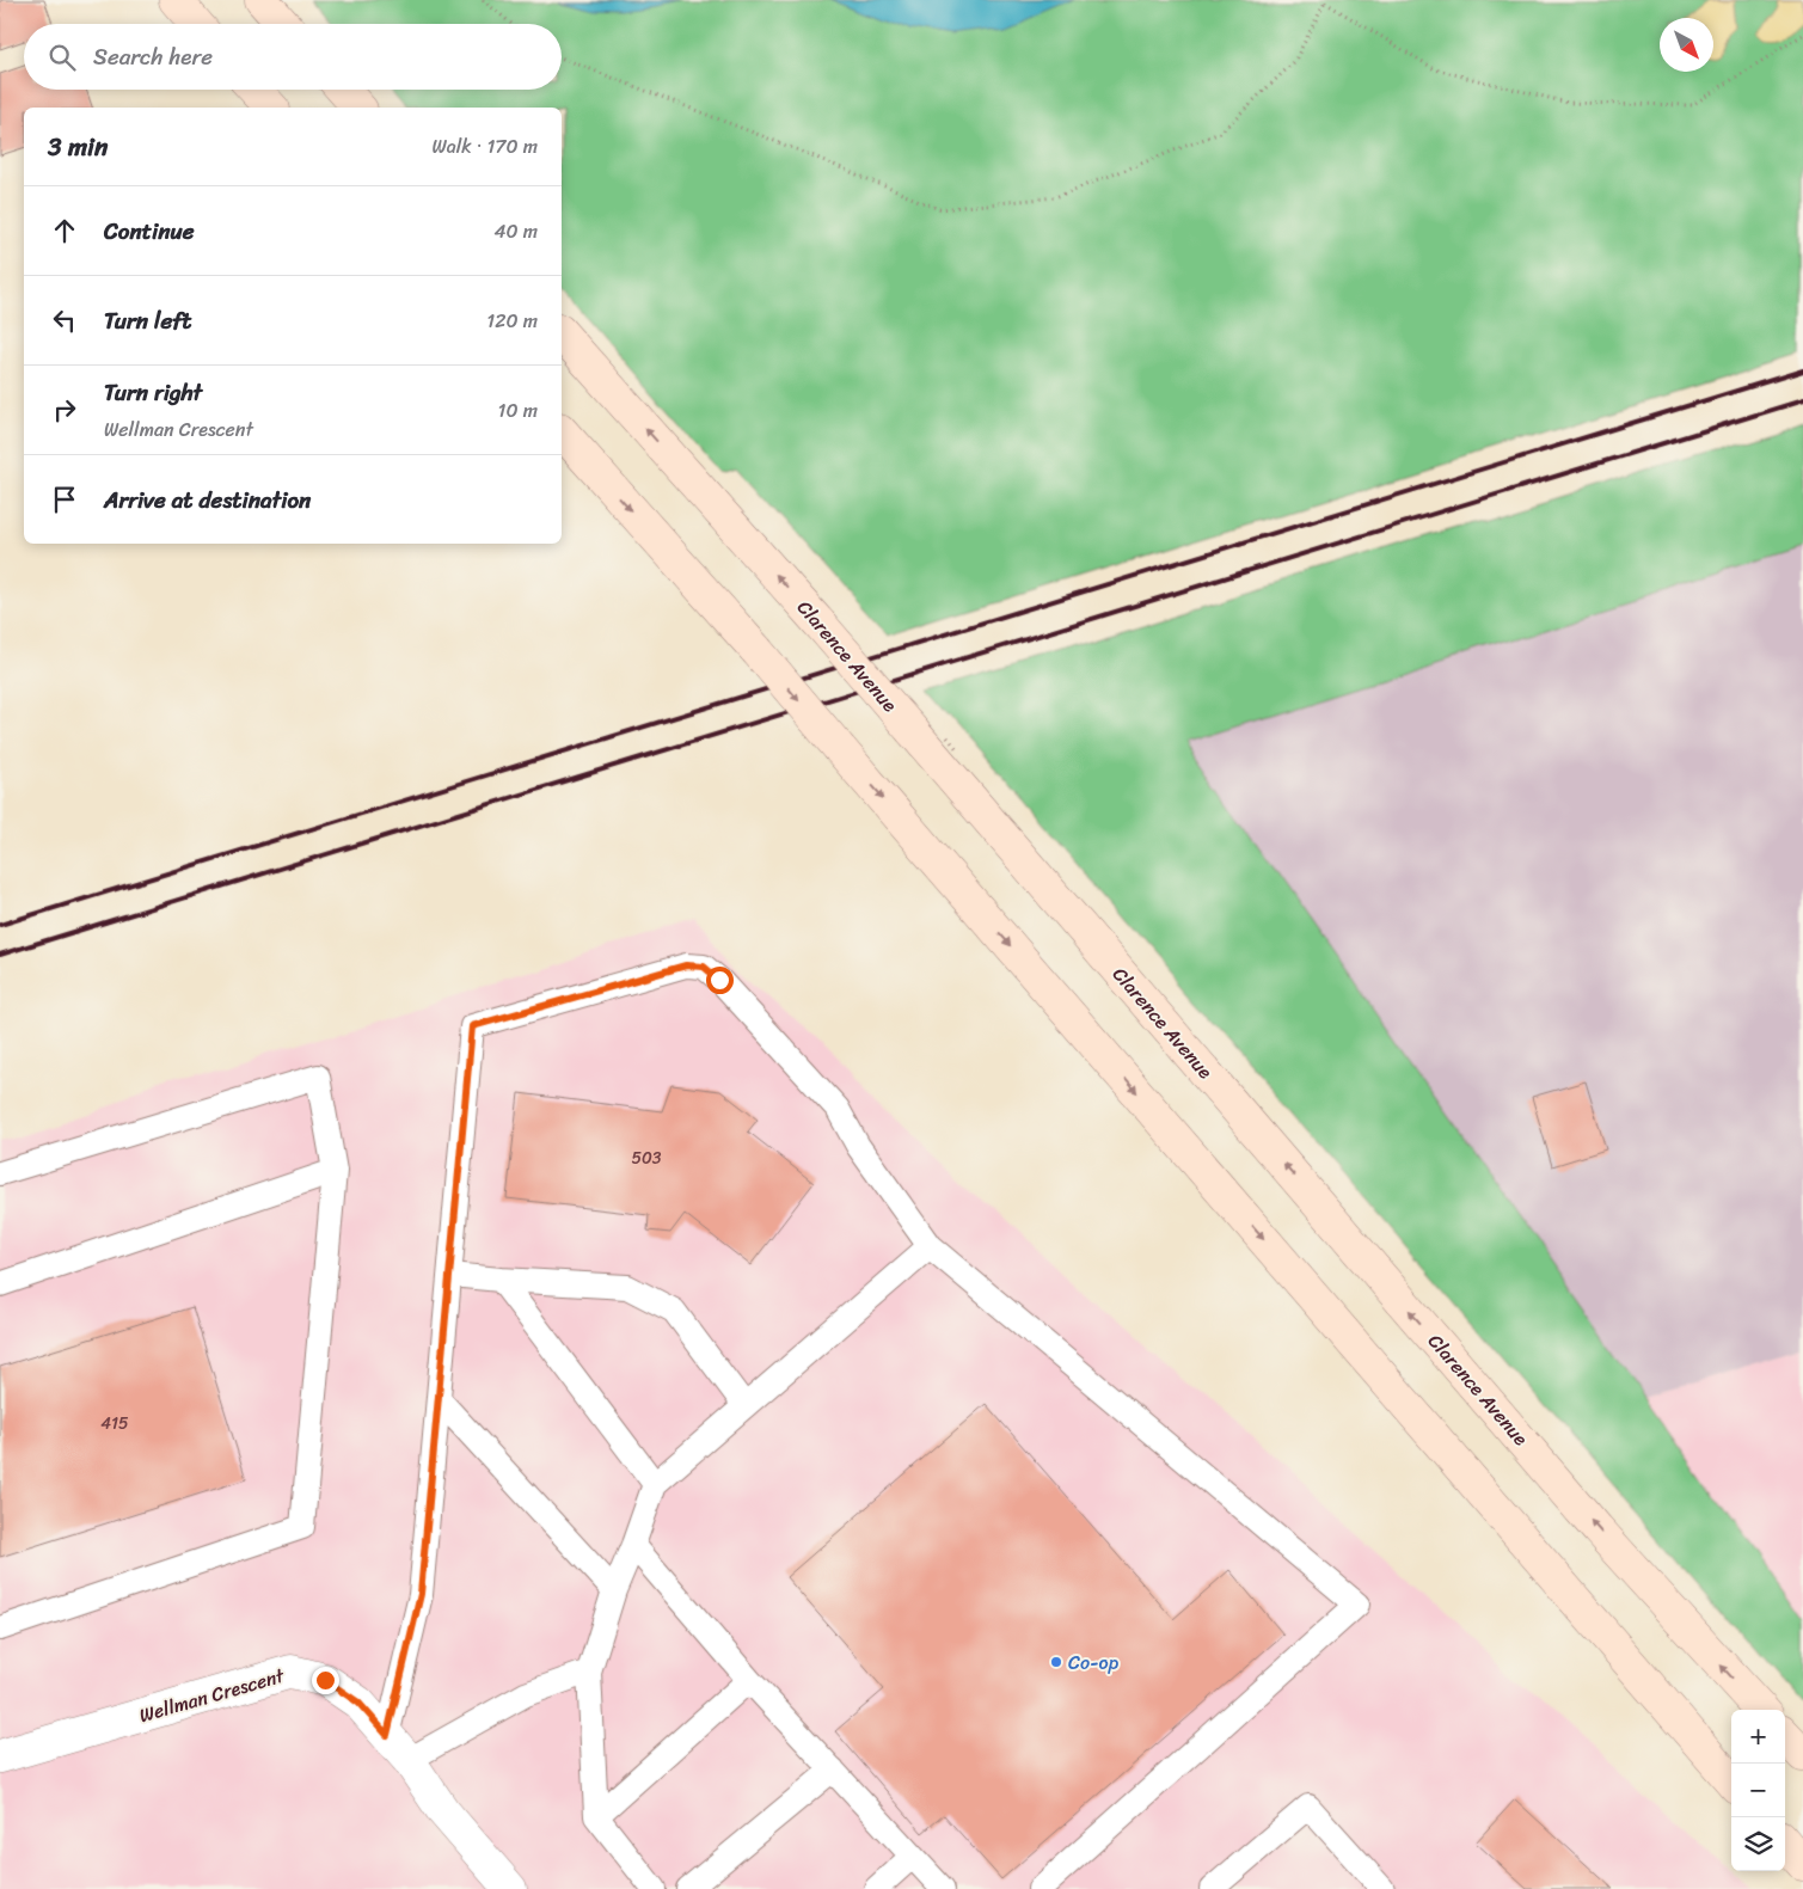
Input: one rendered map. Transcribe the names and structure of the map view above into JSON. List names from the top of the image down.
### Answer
{
  "streets": {
    "main road": ["Clarence Avenue"],
    "street": ["Wellman Crescent"]
  },
  "places": ["Co-op"],
  "house_numbers": ["503", "415"],
  "north": "bottom right",
  "page": {
    "search": "Search here",
    "heading": ["3 min", "Walk · 170 m"],
    "list": [
      ["Continue", "40 m"],
      ["Turn left", "120 m"],
      ["Turn right", "Wellman Crescent", "10 m"],
      "Arrive at destination"
    ],
    "map_buttons": ["+", "−"]
  }
}
